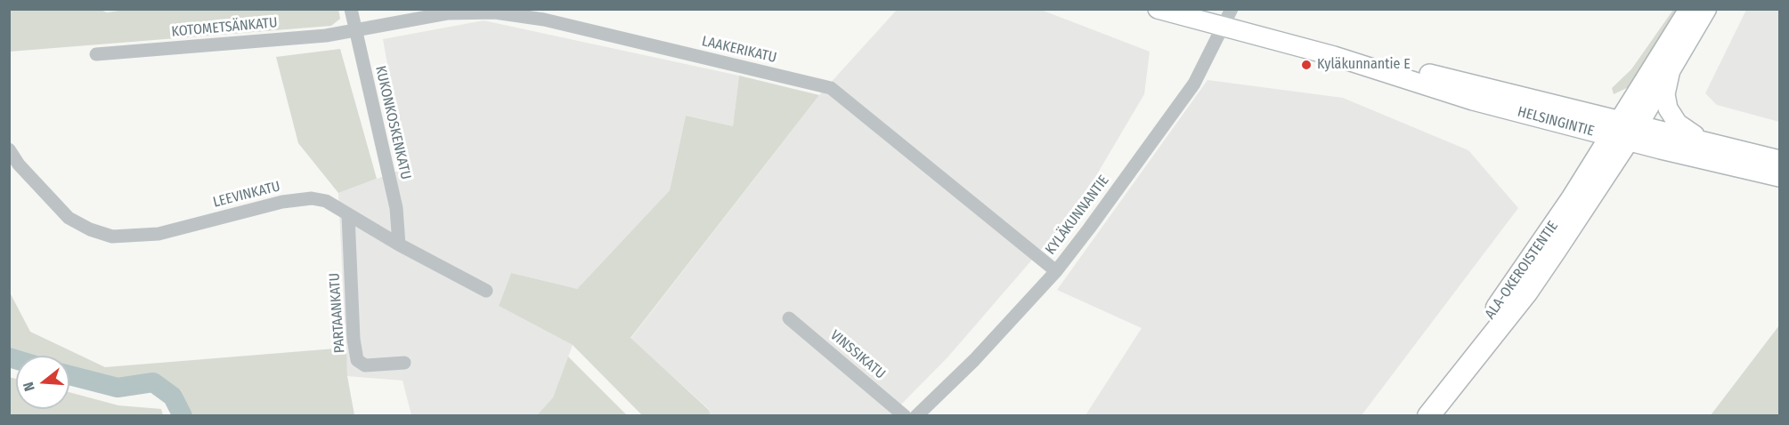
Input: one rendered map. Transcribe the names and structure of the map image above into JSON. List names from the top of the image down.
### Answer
{
  "streets": {
    "main road": ["HELSINGINTIE", "ALA-OKEROISTENTIE"],
    "street": [
      "KOTOMETSÄNKATU",
      "LAAKERIKATU",
      "KUKONKOSKENKATU",
      "LEEVINKATU",
      "KYLÄKUNNANTIE",
      "PARTAANKATU",
      "VINSSIKATU"
    ]
  },
  "crossings": [
    ["KOTOMETSÄNKATU", "LAAKERIKATU"],
    ["KOTOMETSÄNKATU", "KUKONKOSKENKATU"],
    ["LAAKERIKATU", "KUKONKOSKENKATU"],
    ["LAAKERIKATU", "KYLÄKUNNANTIE"],
    ["HELSINGINTIE", "KYLÄKUNNANTIE"],
    ["HELSINGINTIE", "ALA-OKEROISTENTIE"],
    ["KUKONKOSKENKATU", "LEEVINKATU"],
    ["LEEVINKATU", "PARTAANKATU"]
  ],
  "places": ["Kyläkunnantie E"],
  "north": "left"
}
